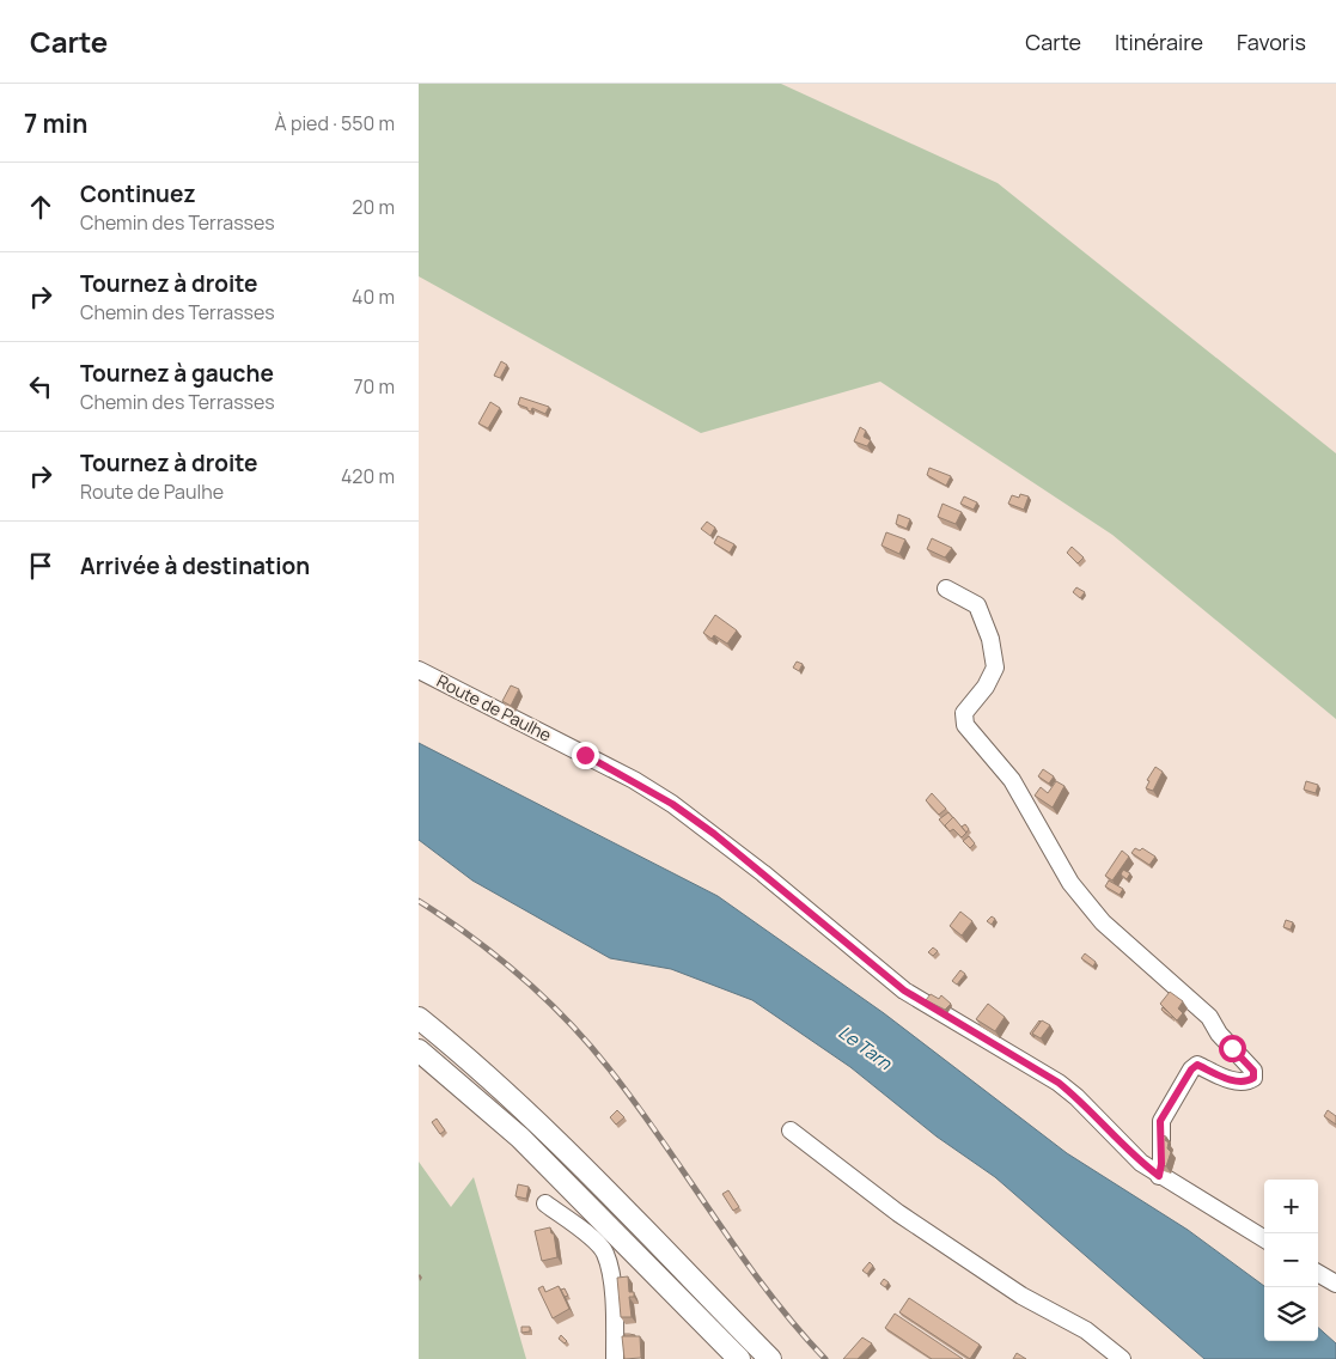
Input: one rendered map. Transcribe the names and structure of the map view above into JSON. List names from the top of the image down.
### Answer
{
  "streets": {
    "street": ["Route de Paulhe"]
  },
  "water": ["Le Tarn"],
  "page": {
    "header": "Carte",
    "nav": ["Carte", "Itinéraire", "Favoris"],
    "heading": ["7 min", "À pied · 550 m"],
    "list": [
      ["Continuez", "Chemin des Terrasses", "20 m"],
      ["Tournez à droite", "Chemin des Terrasses", "40 m"],
      ["Tournez à gauche", "Chemin des Terrasses", "70 m"],
      ["Tournez à droite", "Route de Paulhe", "420 m"],
      "Arrivée à destination"
    ],
    "map_buttons": ["+", "−"]
  }
}
